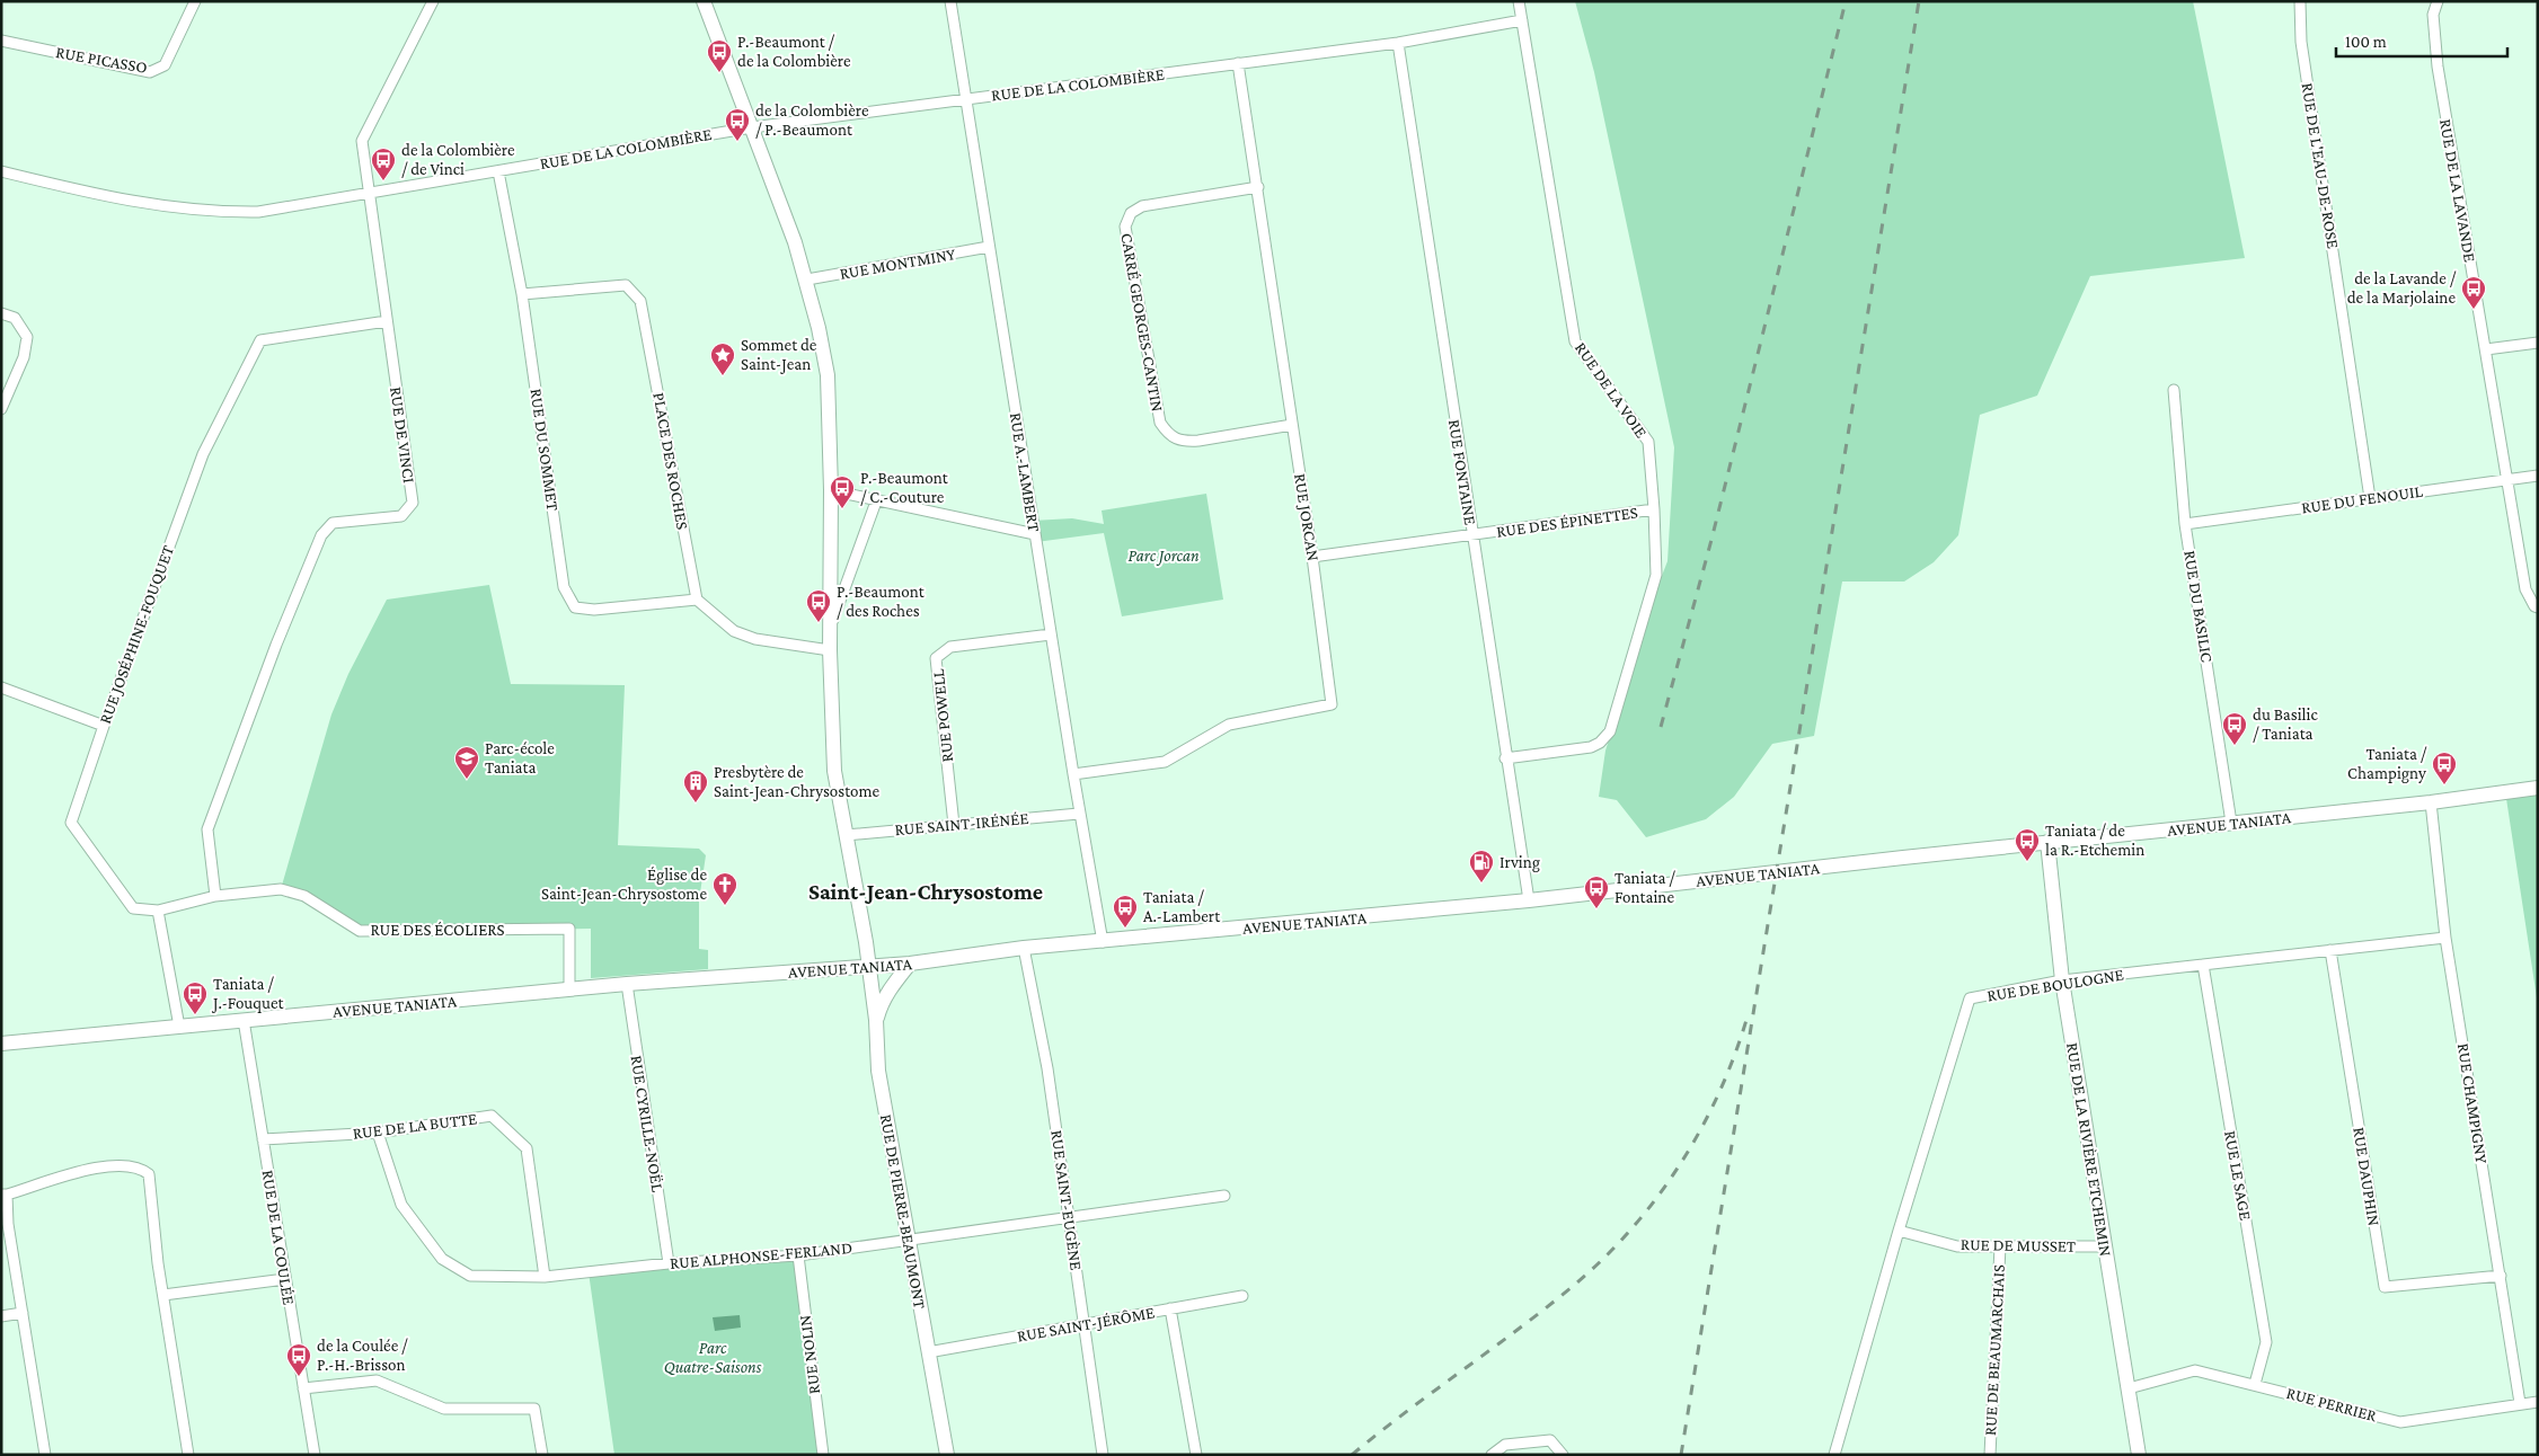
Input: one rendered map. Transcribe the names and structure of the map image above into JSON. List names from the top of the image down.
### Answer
{
  "streets": {
    "main road": ["AVENUE TANIATA", "RUE DE LA RIVIÈRE ETCHEMIN", "RUE DE PIERRE-BEAUMONT"],
    "street": [
      "RUE PICASSO",
      "RUE DE LA COLOMBIÈRE",
      "RUE DE L'EAU-DE-ROSE",
      "RUE DE LA LAVANDE",
      "RUE MONTMINY",
      "CARRÉ GEORGES-CANTIN",
      "RUE DE LA VOIE",
      "RUE DE VINCI",
      "RUE DU SOMMET",
      "PLACE DES ROCHES",
      "RUE A.-LAMBERT",
      "RUE FONTAINE",
      "RUE DU FENOUIL",
      "RUE JORCAN",
      "RUE DES ÉPINETTES",
      "RUE DU BASILIC",
      "RUE JOSÉPHINE-FOUQUET",
      "RUE POWELL",
      "RUE SAINT-IRÉNÉE",
      "RUE DES ÉCOLIERS",
      "RUE DE BOULOGNE",
      "RUE CHAMPIGNY",
      "RUE CYRILLE-NOËL",
      "RUE DE LA BUTTE",
      "RUE LE SAGE",
      "RUE DAUPHIN",
      "RUE SAINT-EUGÈNE",
      "RUE DE LA COULÉE",
      "RUE DE MUSSET",
      "RUE ALPHONSE-FERLAND",
      "RUE SAINT-JÉRÔME",
      "RUE DE BEAUMARCHAIS",
      "RUE NOLIN",
      "RUE PERRIER"
    ]
  },
  "crossings": [
    ["RUE DE LA COLOMBIÈRE", "RUE DE LA VOIE"],
    ["RUE DE LA COLOMBIÈRE", "RUE DE VINCI"],
    ["RUE DE LA COLOMBIÈRE", "RUE DU SOMMET"],
    ["RUE DE LA COLOMBIÈRE", "RUE A.-LAMBERT"],
    ["RUE DE LA COLOMBIÈRE", "RUE FONTAINE"],
    ["RUE DE LA COLOMBIÈRE", "RUE JORCAN"],
    ["RUE DE LA COLOMBIÈRE", "RUE DE PIERRE-BEAUMONT"],
    ["RUE DE L'EAU-DE-ROSE", "RUE DU FENOUIL"],
    ["RUE DE LA LAVANDE", "RUE DU FENOUIL"],
    ["RUE MONTMINY", "RUE A.-LAMBERT"],
    ["RUE MONTMINY", "RUE DE PIERRE-BEAUMONT"],
    ["CARRÉ GEORGES-CANTIN", "RUE JORCAN"],
    ["RUE DE LA VOIE", "RUE FONTAINE"],
    ["RUE DE LA VOIE", "RUE DES ÉPINETTES"],
    ["RUE DE VINCI", "RUE JOSÉPHINE-FOUQUET"],
    ["RUE DE VINCI", "RUE DES ÉCOLIERS"],
    ["RUE DU SOMMET", "PLACE DES ROCHES"],
    ["RUE A.-LAMBERT", "RUE JORCAN"],
    ["RUE A.-LAMBERT", "RUE POWELL"],
    ["RUE A.-LAMBERT", "RUE SAINT-IRÉNÉE"],
    ["RUE A.-LAMBERT", "AVENUE TANIATA"],
    ["RUE FONTAINE", "RUE DES ÉPINETTES"],
    ["RUE FONTAINE", "AVENUE TANIATA"],
    ["RUE DU FENOUIL", "RUE DU BASILIC"],
    ["RUE JORCAN", "RUE DES ÉPINETTES"],
    ["RUE DU BASILIC", "AVENUE TANIATA"],
    ["RUE JOSÉPHINE-FOUQUET", "RUE DES ÉCOLIERS"],
    ["RUE POWELL", "RUE SAINT-IRÉNÉE"],
    ["RUE SAINT-IRÉNÉE", "RUE DE PIERRE-BEAUMONT"],
    ["AVENUE TANIATA", "RUE DES ÉCOLIERS"],
    ["AVENUE TANIATA", "RUE CHAMPIGNY"],
    ["AVENUE TANIATA", "RUE CYRILLE-NOËL"],
    ["AVENUE TANIATA", "RUE DE LA RIVIÈRE ETCHEMIN"],
    ["AVENUE TANIATA", "RUE SAINT-EUGÈNE"],
    ["AVENUE TANIATA", "RUE DE PIERRE-BEAUMONT"],
    ["AVENUE TANIATA", "RUE DE LA COULÉE"],
    ["RUE DE BOULOGNE", "RUE CHAMPIGNY"],
    ["RUE DE BOULOGNE", "RUE DE LA RIVIÈRE ETCHEMIN"],
    ["RUE DE BOULOGNE", "RUE LE SAGE"],
    ["RUE DE BOULOGNE", "RUE DAUPHIN"],
    ["RUE DE BOULOGNE", "RUE DE MUSSET"],
    ["RUE CHAMPIGNY", "RUE DAUPHIN"],
    ["RUE CHAMPIGNY", "RUE PERRIER"],
    ["RUE CYRILLE-NOËL", "RUE ALPHONSE-FERLAND"],
    ["RUE DE LA BUTTE", "RUE DE LA COULÉE"],
    ["RUE DE LA BUTTE", "RUE ALPHONSE-FERLAND"],
    ["RUE DE LA RIVIÈRE ETCHEMIN", "RUE DE MUSSET"],
    ["RUE DE LA RIVIÈRE ETCHEMIN", "RUE PERRIER"],
    ["RUE LE SAGE", "RUE PERRIER"],
    ["RUE SAINT-EUGÈNE", "RUE ALPHONSE-FERLAND"],
    ["RUE SAINT-EUGÈNE", "RUE SAINT-JÉRÔME"],
    ["RUE DE PIERRE-BEAUMONT", "RUE ALPHONSE-FERLAND"],
    ["RUE DE PIERRE-BEAUMONT", "RUE SAINT-JÉRÔME"],
    ["RUE DE MUSSET", "RUE DE BEAUMARCHAIS"],
    ["RUE ALPHONSE-FERLAND", "RUE NOLIN"]
  ],
  "districts": ["Saint-Jean-Chrysostome"],
  "parks": ["Parc Jorcan", "Parc Quatre-Saisons"],
  "places": {
    "bus stop": [
      "P.-Beaumont / de la Colombière",
      "de la Colombière / P.-Beaumont",
      "de la Colombière / de Vinci",
      "de la Lavande / de la Marjolaine",
      "P.-Beaumont / C.-Couture",
      "P.-Beaumont / des Roches",
      "du Basilic / Taniata",
      "Taniata / Champigny",
      "Taniata / de la R.-Etchemin",
      "Taniata / Fontaine",
      "Taniata / A.-Lambert",
      "Taniata / J.-Fouquet",
      "de la Coulée / P.-H.-Brisson"
    ],
    "place": ["Sommet de Saint-Jean"],
    "school or university": ["Parc-école Taniata"],
    "building": ["Presbytère de Saint-Jean-Chrysostome"],
    "fuel station": ["Irving"],
    "church": ["Église de Saint-Jean-Chrysostome"]
  },
  "scale_bar": "100 m"
}
